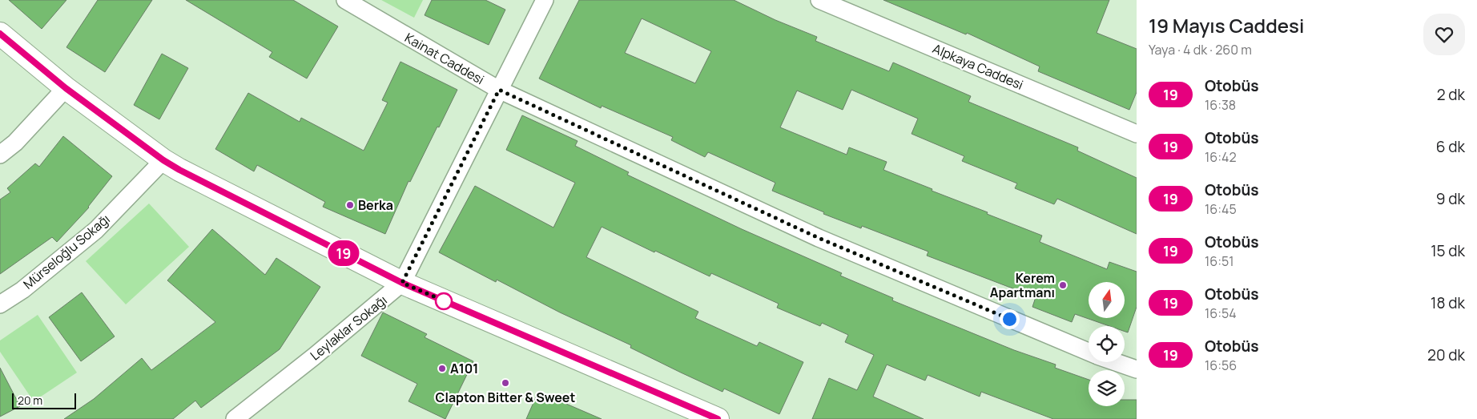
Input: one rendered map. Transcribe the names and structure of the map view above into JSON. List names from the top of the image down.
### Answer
{
  "streets": {
    "street": [
      "Kainat Caddesi",
      "Alpkaya Caddesi",
      "Mürseloğlu Sokağı",
      "Leylaklar Sokağı"
    ]
  },
  "crossings": [
    ["Kainat Caddesi", "Leylaklar Sokağı"]
  ],
  "places": [
    "Berka",
    "Kerem Apartmanı",
    "A101",
    "Clapton Bitter & Sweet"
  ],
  "lines": ["bus line 19"],
  "scale_bar": "20 m",
  "north": "top",
  "page": {
    "on_map": "19",
    "heading": ["19 Mayıs Caddesi", "Yaya · 4 dk · 260 m"],
    "list": [
      {
        "mark": "19",
        "name": "Otobüs",
        "note": "16:38",
        "value": "2 dk"
      },
      {
        "mark": "19",
        "name": "Otobüs",
        "note": "16:42",
        "value": "6 dk"
      },
      {
        "mark": "19",
        "name": "Otobüs",
        "note": "16:45",
        "value": "9 dk"
      },
      {
        "mark": "19",
        "name": "Otobüs",
        "note": "16:51",
        "value": "15 dk"
      },
      {
        "mark": "19",
        "name": "Otobüs",
        "note": "16:54",
        "value": "18 dk"
      },
      {
        "mark": "19",
        "name": "Otobüs",
        "note": "16:56",
        "value": "20 dk"
      }
    ],
    "scale": "20 m"
  }
}
